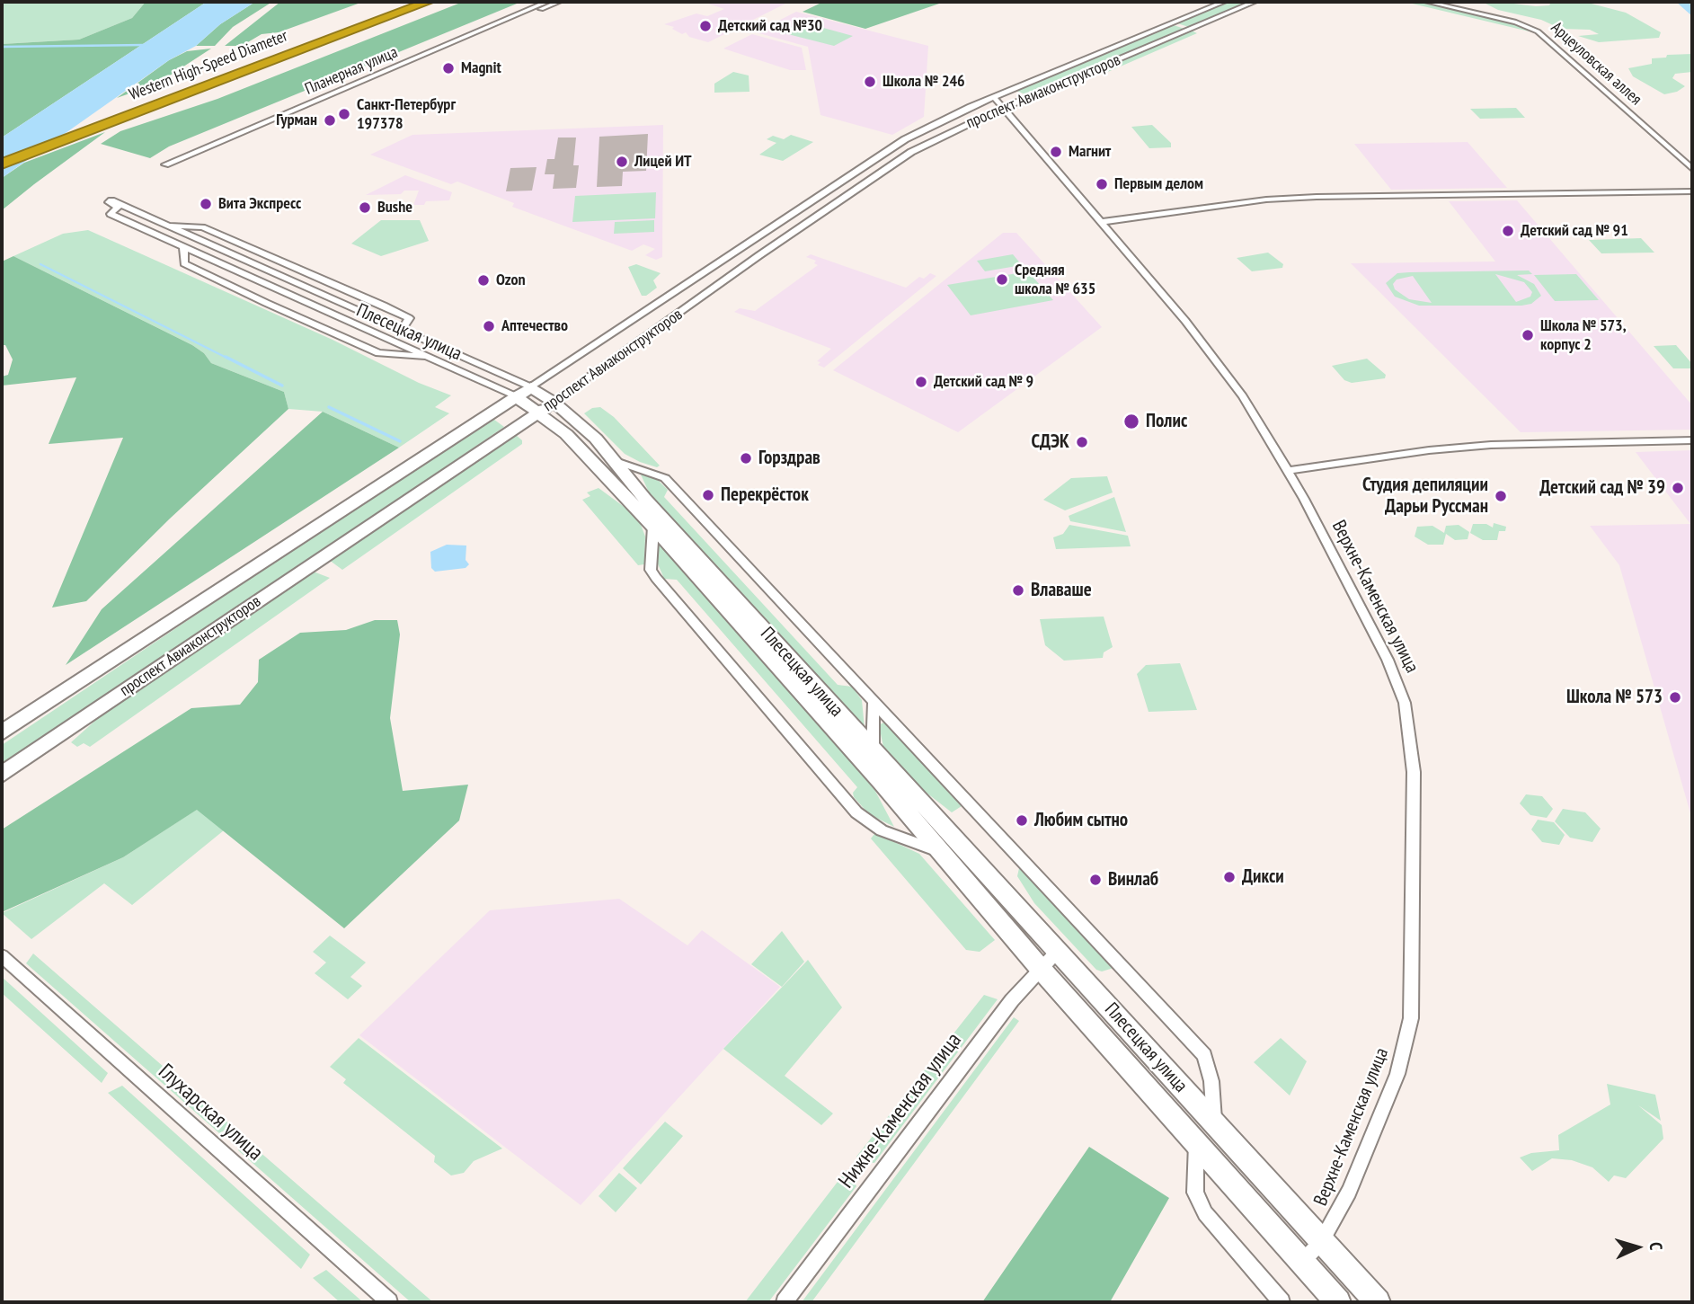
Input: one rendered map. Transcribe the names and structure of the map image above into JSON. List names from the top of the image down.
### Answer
{
  "streets": {
    "highway": ["Western High-Speed Diameter"],
    "street": [
      "Арцеуловская аллея",
      "Планерная улица",
      "проспект Авиаконструкторов",
      "Плесецкая улица",
      "Верхне-Каменская улица",
      "Нижне-Каменская улица",
      "Глухарская улица"
    ]
  },
  "crossings": [
    ["проспект Авиаконструкторов", "Плесецкая улица"],
    ["проспект Авиаконструкторов", "Верхне-Каменская улица"],
    ["Плесецкая улица", "Верхне-Каменская улица"],
    ["Плесецкая улица", "Нижне-Каменская улица"]
  ],
  "places": [
    "Детский сад №30",
    "Magnit",
    "Школа № 246",
    "Санкт-Петербург 197378",
    "Гурман",
    "Магнит",
    "Лицей ИТ",
    "Первым делом",
    "Вита Экспресс",
    "Bushe",
    "Детский сад № 91",
    "Средняя школа № 635",
    "Ozon",
    "Аптечество",
    "Школа № 573, корпус 2",
    "Детский сад № 9",
    "Полис",
    "СДЭК",
    "Горздрав",
    "Детский сад № 39",
    "Перекрёсток",
    "Студия депиляции Дарьи Руссман",
    "Влаваше",
    "Школа № 573",
    "Любим сытно",
    "Дикси",
    "Винлаб"
  ],
  "north": "right"
}
